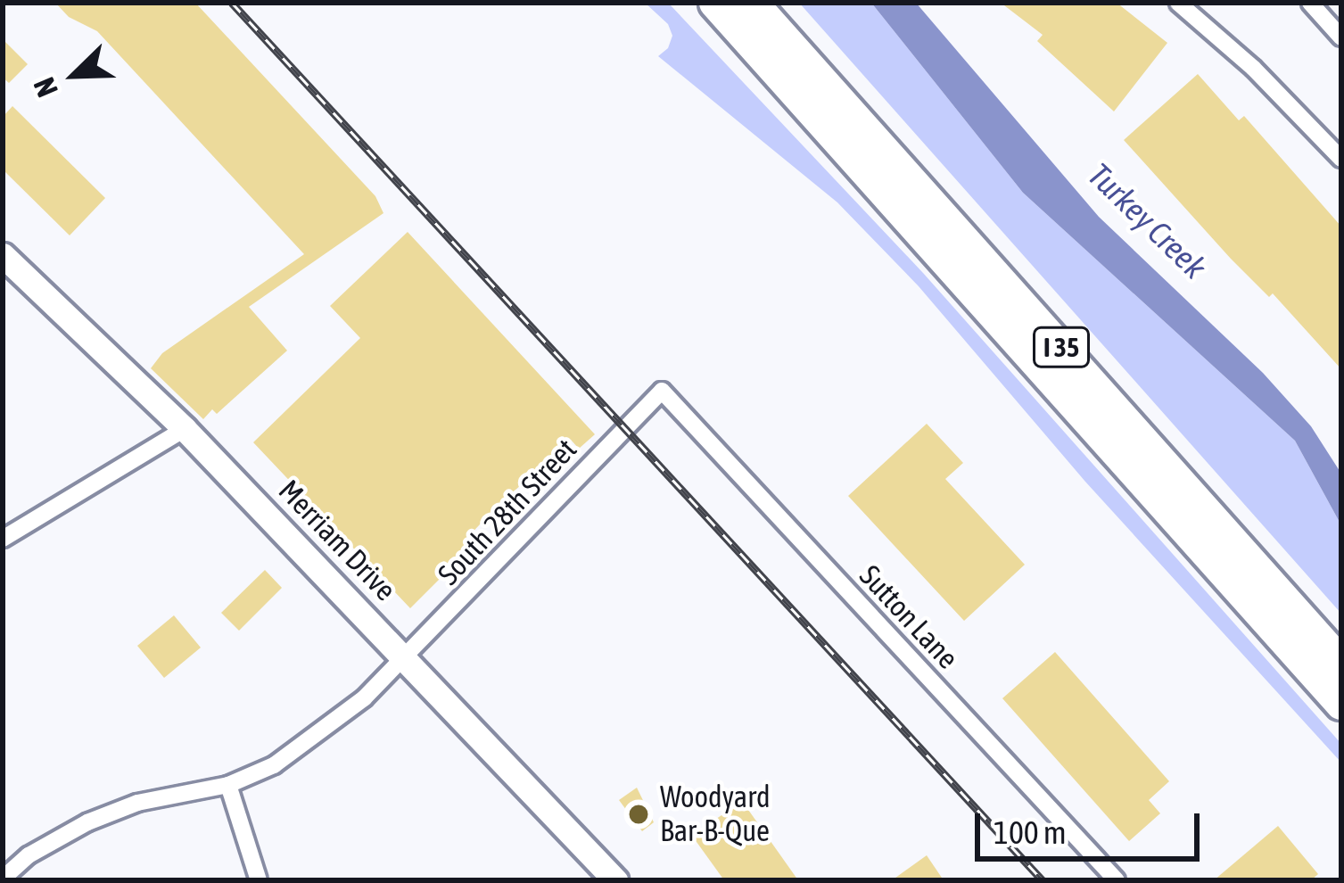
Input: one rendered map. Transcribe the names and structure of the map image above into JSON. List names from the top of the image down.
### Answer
{
  "streets": {
    "highway": ["I 35"],
    "main road": ["Merriam Drive"],
    "street": ["South 28th Street", "Sutton Lane"]
  },
  "crossings": [
    ["South 28th Street", "Merriam Drive"],
    ["South 28th Street", "Sutton Lane"]
  ],
  "water": ["Turkey Creek"],
  "places": ["Woodyard Bar-B-Que"],
  "scale_bar": "100 m",
  "north": "bottom left"
}
